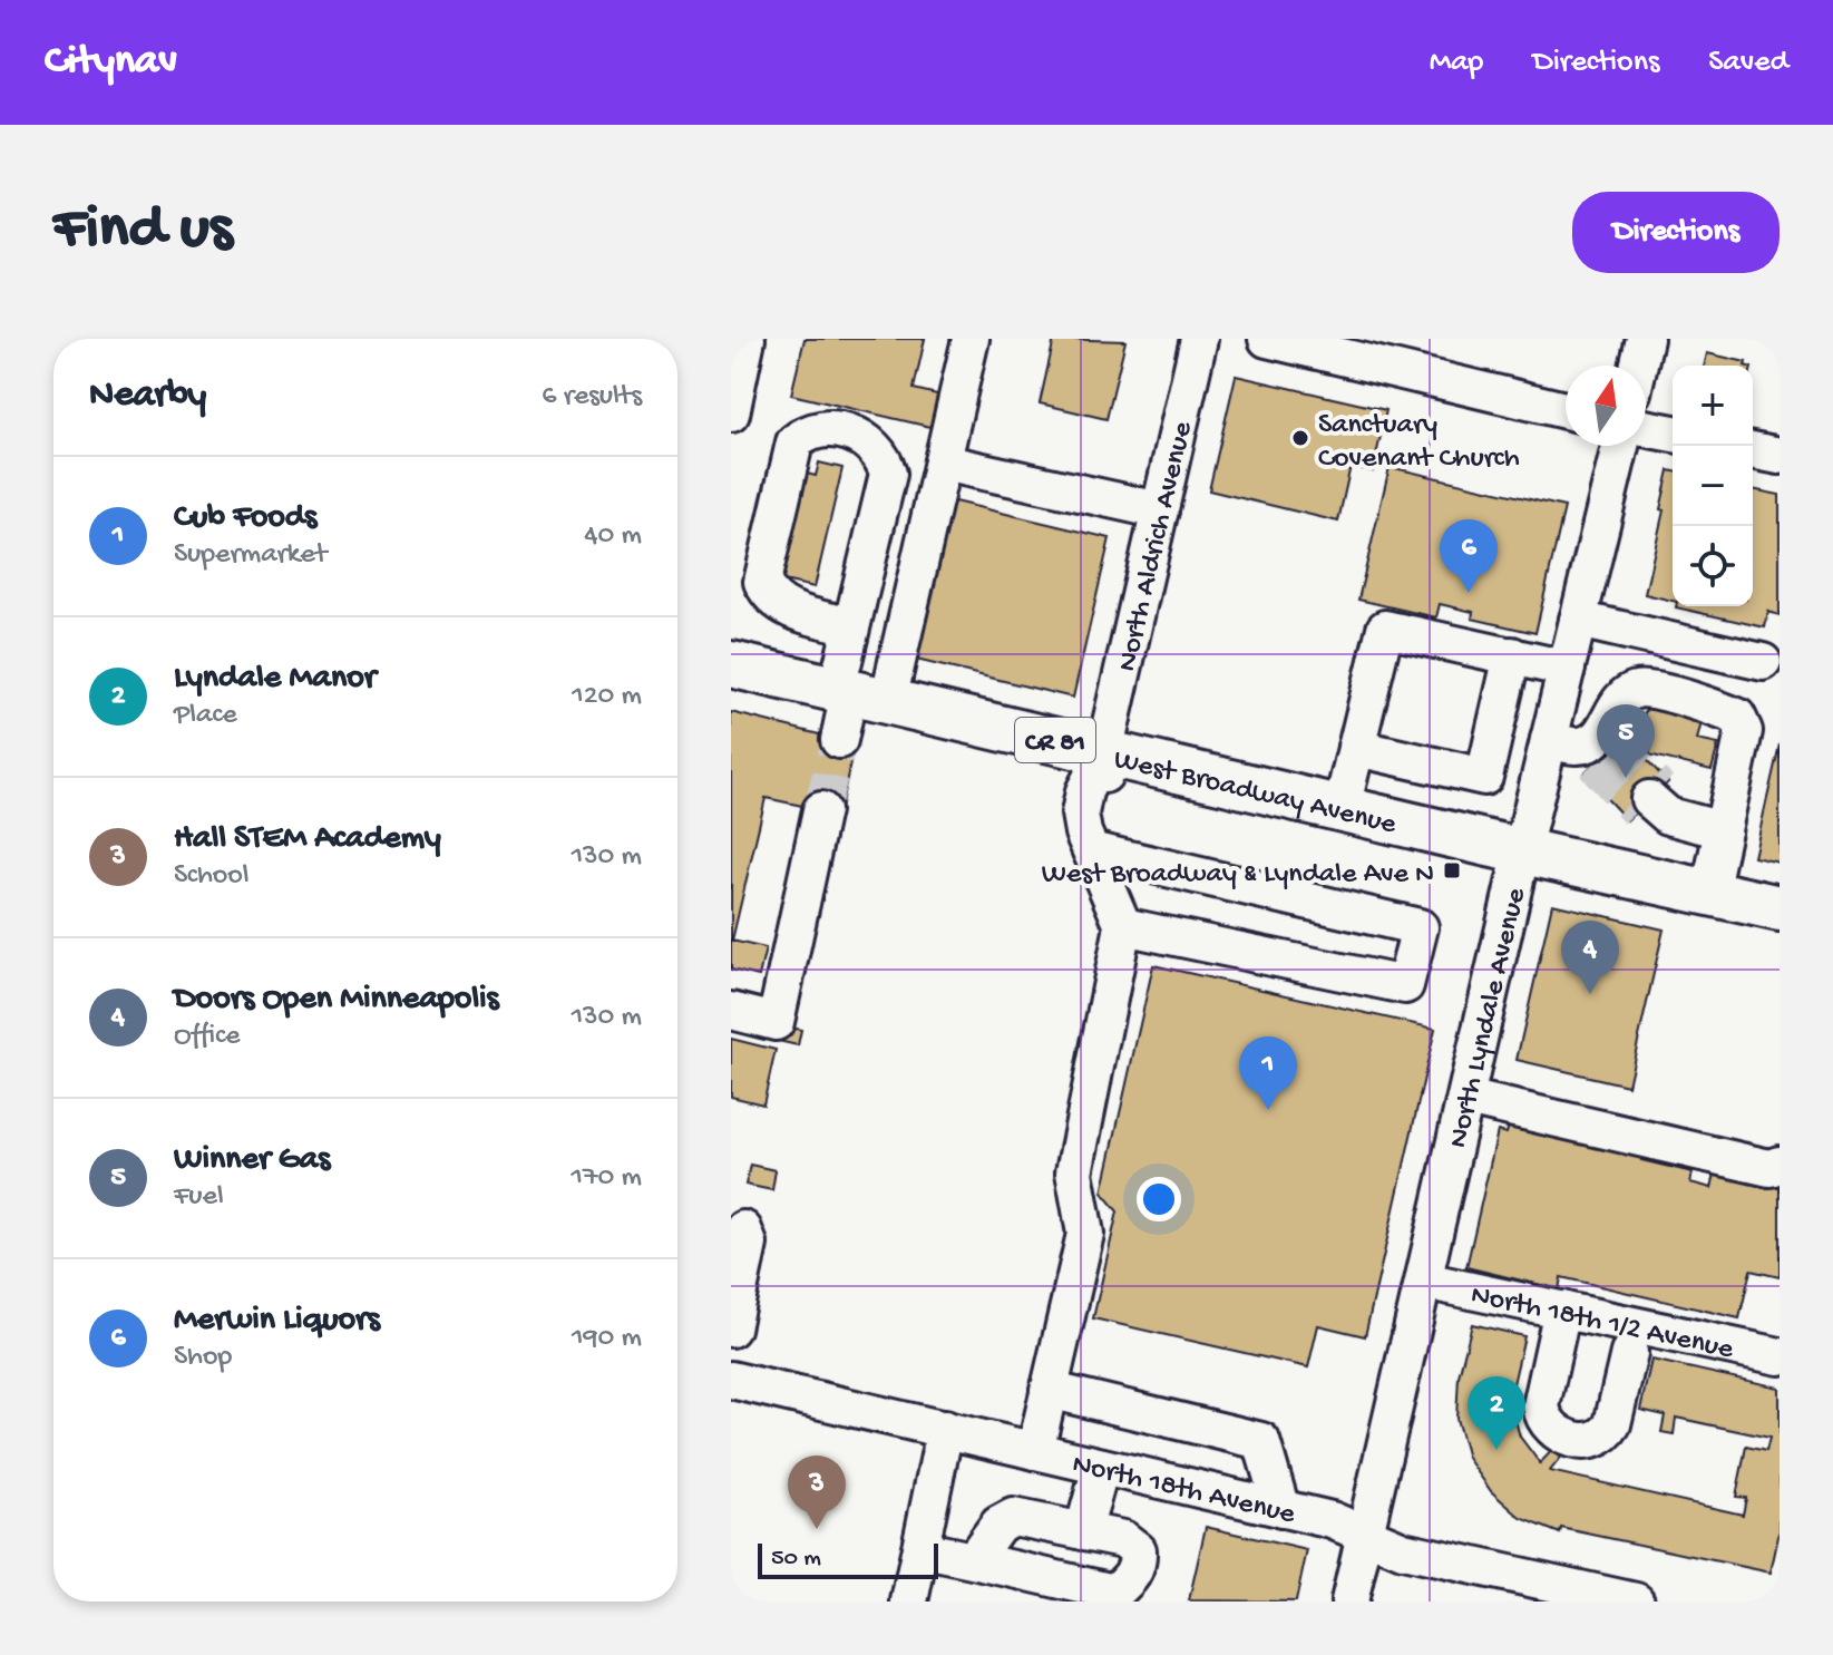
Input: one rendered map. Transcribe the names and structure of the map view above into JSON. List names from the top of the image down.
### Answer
{
  "streets": {
    "main road": ["CR 81", "West Broadway Avenue"],
    "street": [
      "North Aldrich Avenue",
      "North Lyndale Avenue",
      "North 18th 1/2 Avenue",
      "North 18th Avenue"
    ]
  },
  "crossings": [
    ["North Aldrich Avenue", "West Broadway Avenue"],
    ["West Broadway Avenue", "North Lyndale Avenue"],
    ["North Lyndale Avenue", "North 18th 1/2 Avenue"],
    ["North Lyndale Avenue", "North 18th Avenue"]
  ],
  "places": {
    "other": ["Sanctuary Covenant Church"],
    "transit": ["West Broadway & Lyndale Ave N"]
  },
  "scale_bar": "50 m",
  "north": "top",
  "page": {
    "header": "Citynav",
    "nav": ["Map", "Directions", "Saved"],
    "buttons": "Directions",
    "title": "Find us",
    "heading": ["Nearby", "6 results"],
    "map_buttons": ["+", "−"],
    "list": [
      {
        "mark": "1",
        "name": "Cub Foods",
        "note": "Supermarket",
        "value": "40 m"
      },
      {
        "mark": "2",
        "name": "Lyndale Manor",
        "note": "Place",
        "value": "120 m"
      },
      {
        "mark": "3",
        "name": "Hall STEM Academy",
        "note": "School",
        "value": "130 m"
      },
      {
        "mark": "4",
        "name": "Doors Open Minneapolis",
        "note": "Office",
        "value": "130 m"
      },
      {
        "mark": "5",
        "name": "Winner Gas",
        "note": "Fuel",
        "value": "170 m"
      },
      {
        "mark": "6",
        "name": "Merwin Liquors",
        "note": "Shop",
        "value": "190 m"
      }
    ],
    "pins": [
      "6",
      "5",
      "4",
      "1",
      "2",
      "3"
    ],
    "scale": "50 m"
  }
}
